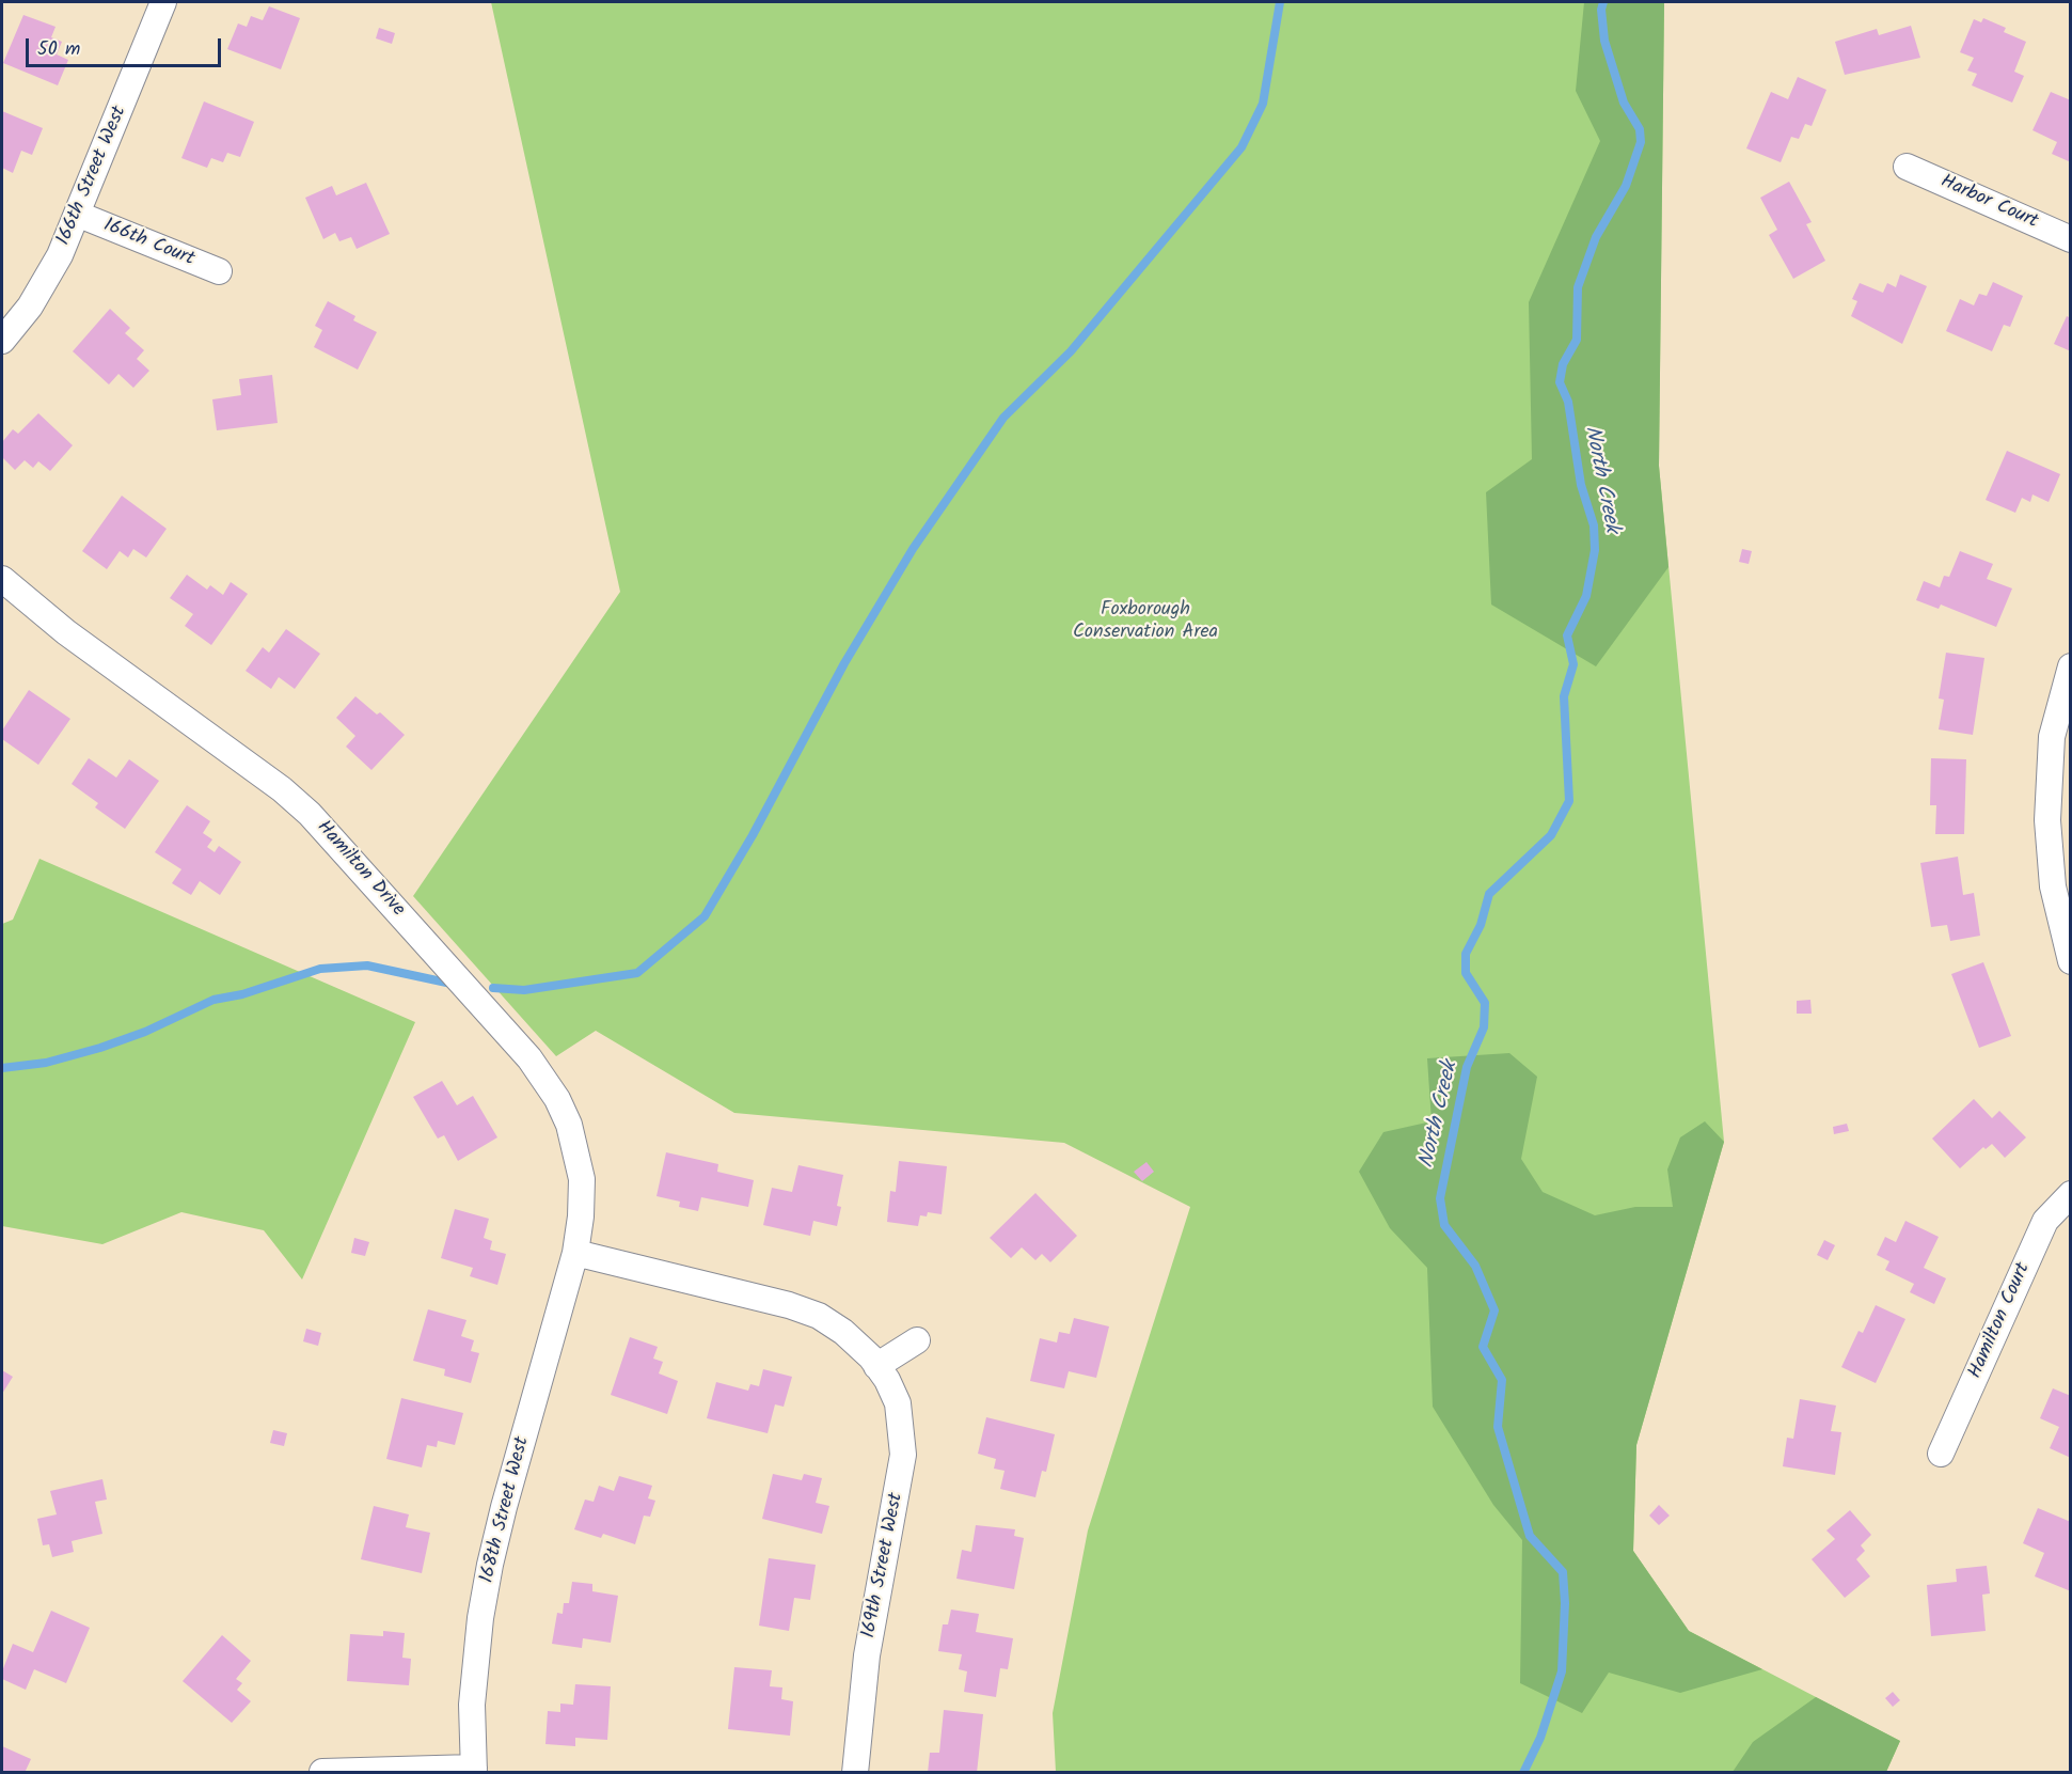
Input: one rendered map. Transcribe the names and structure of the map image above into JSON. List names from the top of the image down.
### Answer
{
  "streets": {
    "street": [
      "166th Street West",
      "Harbor Court",
      "166th Court",
      "Hamilton Drive",
      "Hamilton Court",
      "168th Street West",
      "169th Street West"
    ]
  },
  "crossings": [
    ["166th Street West", "166th Court"],
    ["Hamilton Drive", "168th Street West"],
    ["Hamilton Drive", "169th Street West"],
    ["168th Street West", "169th Street West"]
  ],
  "water": ["North Creek"],
  "parks": ["Foxborough Conservation Area"],
  "scale_bar": "50 m"
}
